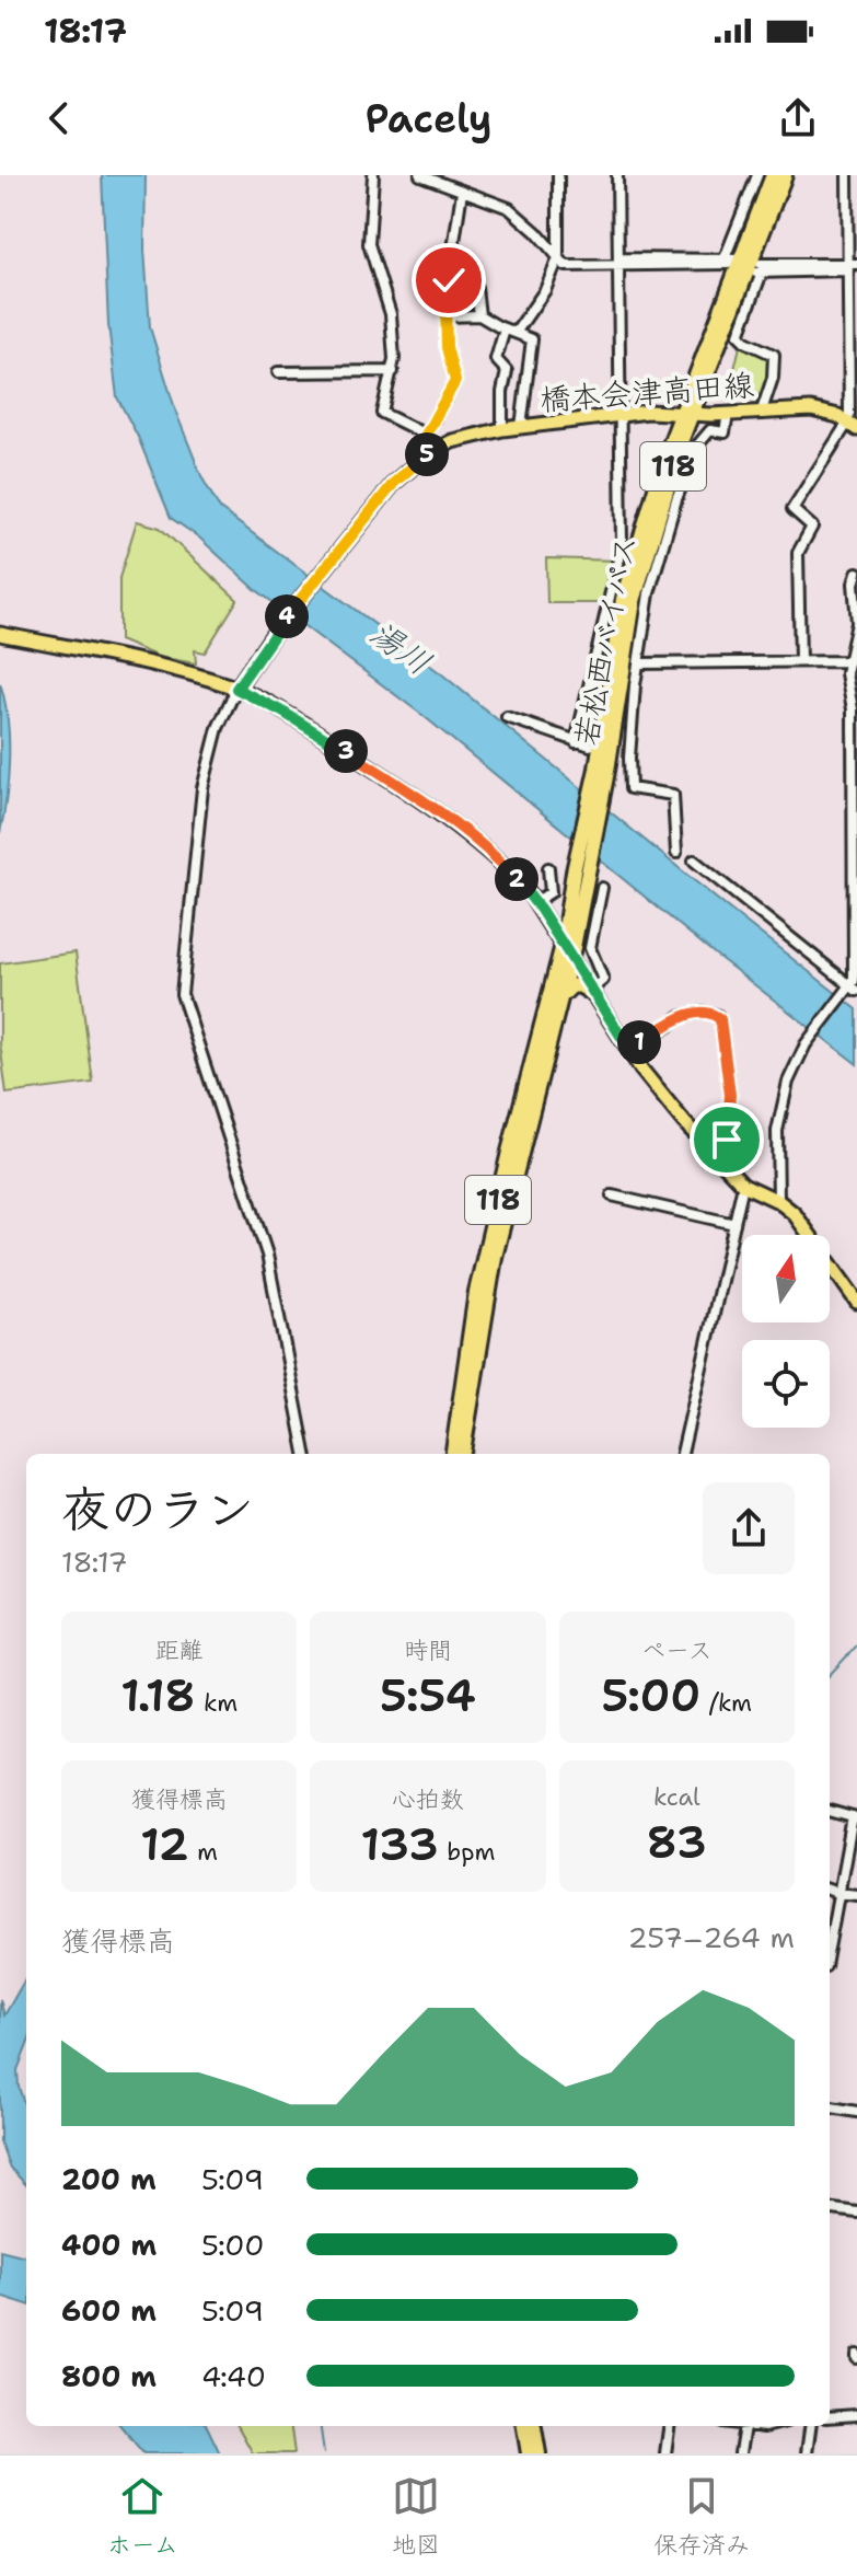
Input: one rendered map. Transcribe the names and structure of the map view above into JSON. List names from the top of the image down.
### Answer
{
  "streets": {
    "highway": ["118", "若松西バイパス"],
    "main road": ["橋本会津高田線"]
  },
  "crossings": [
    ["橋本会津高田線", "若松西バイパス"],
    ["118", "若松西バイパス"]
  ],
  "water": ["湯川"],
  "north": "top",
  "page": {
    "status": "18:17",
    "header": "Pacely",
    "pins": [
      "5",
      "4",
      "3",
      "2",
      "1"
    ],
    "heading": ["夜のラン", "18:17"],
    "stats": [
      ["距離", "1.18 km"],
      ["時間", "5:54"],
      ["ペース", "5:00 /km"],
      ["獲得標高", "12 m"],
      ["心拍数", "133 bpm"],
      ["kcal", "83"]
    ],
    "chart": ["獲得標高", "257–264 m"],
    "list": [
      {
        "name": "200 m",
        "note": "5:09"
      },
      {
        "name": "400 m",
        "note": "5:00"
      },
      {
        "name": "600 m",
        "note": "5:09"
      },
      {
        "name": "800 m",
        "note": "4:40"
      }
    ],
    "tabs": ["ホーム", "地図", "保存済み"]
  }
}
